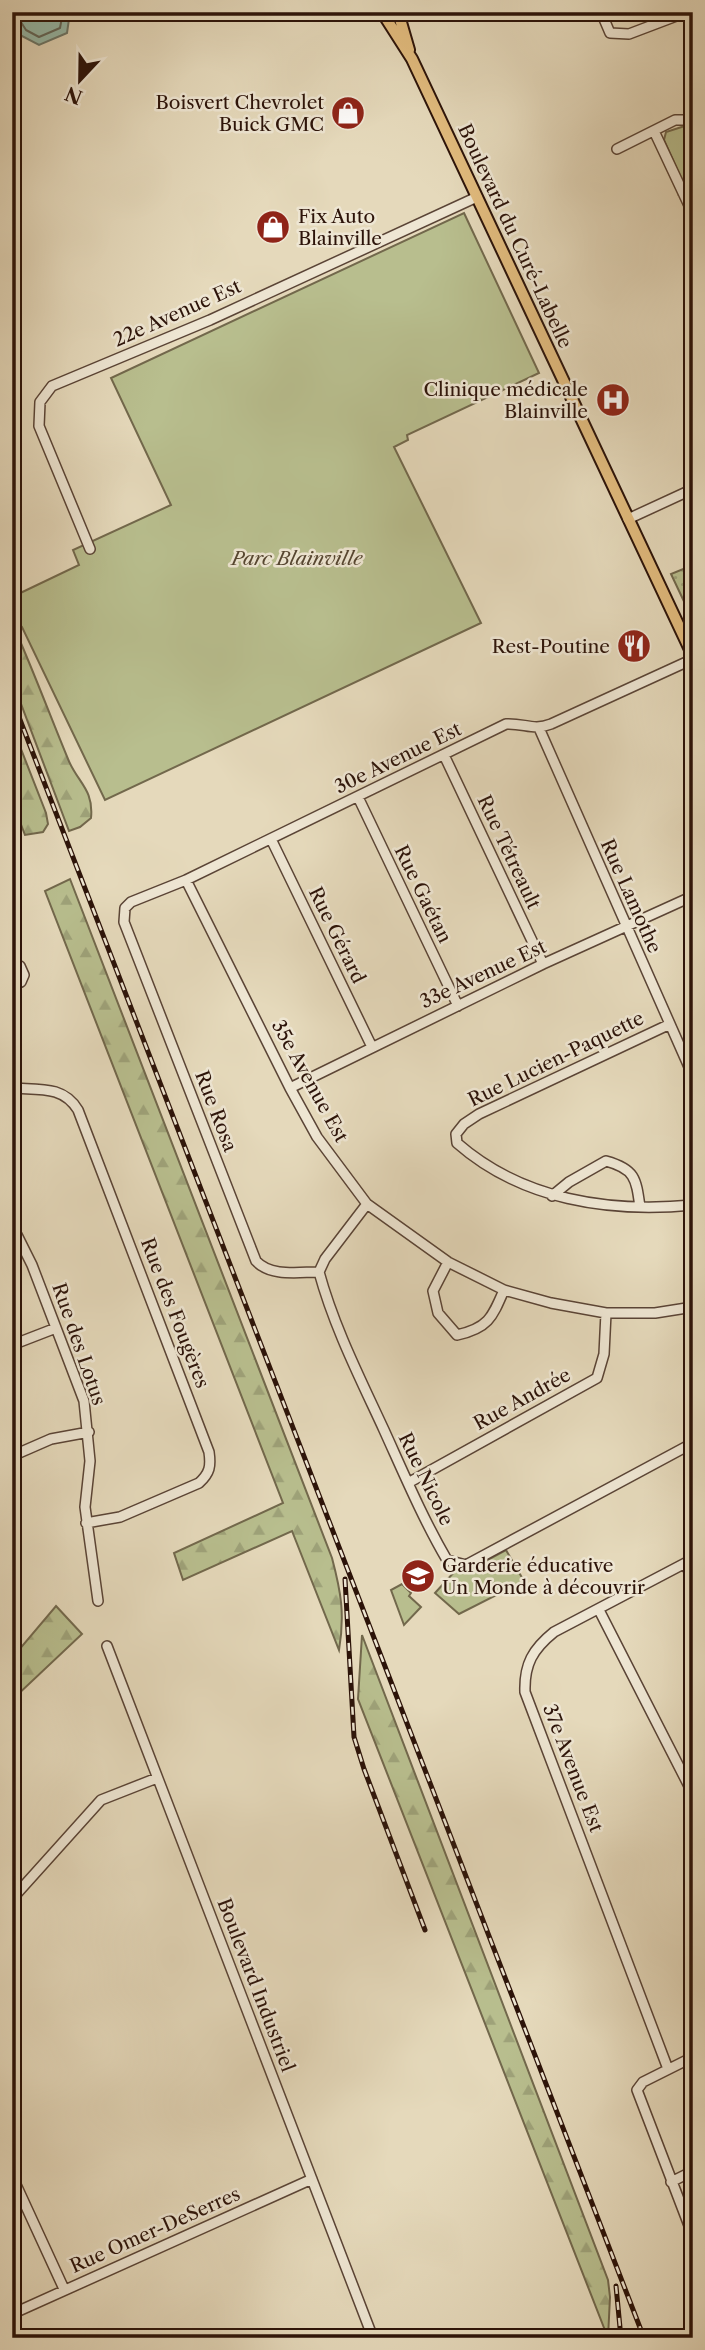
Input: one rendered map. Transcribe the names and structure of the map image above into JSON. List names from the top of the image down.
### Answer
{
  "streets": {
    "main road": ["Boulevard du Curé-Labelle"],
    "street": [
      "22e Avenue Est",
      "30e Avenue Est",
      "Rue Tétreault",
      "Rue Gaétan",
      "Rue Lamothe",
      "Rue Gérard",
      "33e Avenue Est",
      "Rue Lucien-Paquette",
      "35e Avenue Est",
      "Rue Rosa",
      "Rue des Fougères",
      "Rue des Lotus",
      "Rue Andrée",
      "Rue Nicole",
      "37e Avenue Est",
      "Boulevard Industriel",
      "Rue Omer-DeSerres"
    ]
  },
  "crossings": [
    ["Boulevard du Curé-Labelle", "22e Avenue Est"],
    ["30e Avenue Est", "Rue Tétreault"],
    ["30e Avenue Est", "Rue Gaétan"],
    ["30e Avenue Est", "Rue Lamothe"],
    ["30e Avenue Est", "Rue Gérard"],
    ["30e Avenue Est", "35e Avenue Est"],
    ["30e Avenue Est", "Rue Rosa"],
    ["Rue Tétreault", "33e Avenue Est"],
    ["Rue Gaétan", "33e Avenue Est"],
    ["Rue Lamothe", "33e Avenue Est"],
    ["Rue Lamothe", "Rue Lucien-Paquette"],
    ["Rue Gérard", "33e Avenue Est"],
    ["33e Avenue Est", "35e Avenue Est"],
    ["35e Avenue Est", "Rue Andrée"],
    ["Rue Rosa", "Rue Nicole"],
    ["Rue des Fougères", "Rue des Lotus"],
    ["Rue Andrée", "Rue Nicole"],
    ["Boulevard Industriel", "Rue Omer-DeSerres"]
  ],
  "parks": ["Parc Blainville"],
  "places": {
    "shop": ["Boisvert Chevrolet Buick GMC", "Fix Auto Blainville"],
    "hospital": ["Clinique médicale Blainville"],
    "restaurant": ["Rest-Poutine"],
    "school or university": ["Garderie éducative Un Monde à découvrir"]
  },
  "north": "bottom"
}
